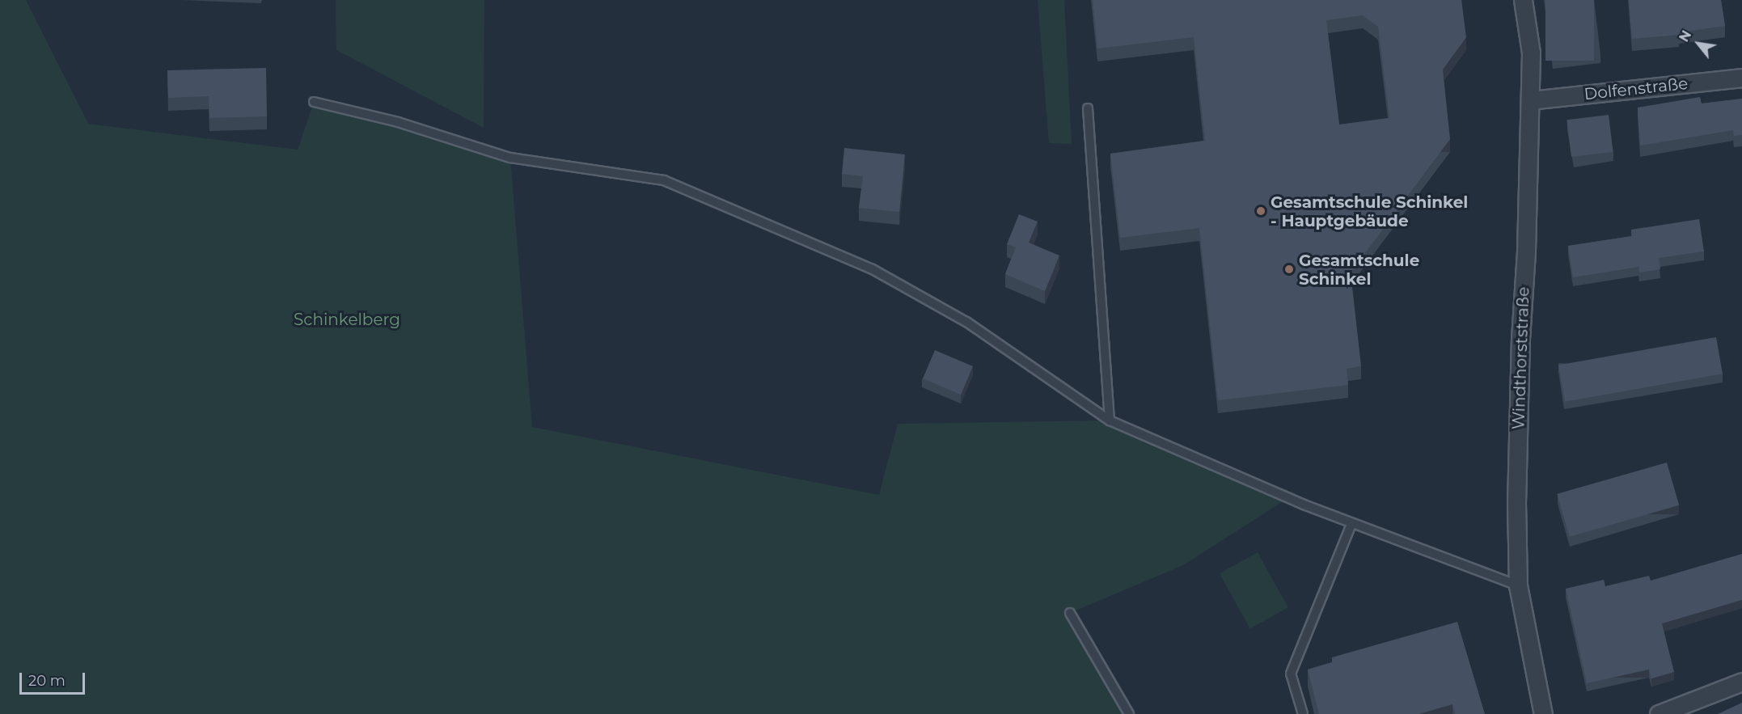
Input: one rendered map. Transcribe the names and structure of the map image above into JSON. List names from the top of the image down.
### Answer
{
  "streets": {
    "street": ["Dolfenstraße", "Windthorststraße"]
  },
  "crossings": [
    ["Dolfenstraße", "Windthorststraße"]
  ],
  "parks": ["Schinkelberg"],
  "places": ["Gesamtschule Schinkel - Hauptgebäude", "Gesamtschule Schinkel"],
  "scale_bar": "20 m",
  "north": "top left"
}
